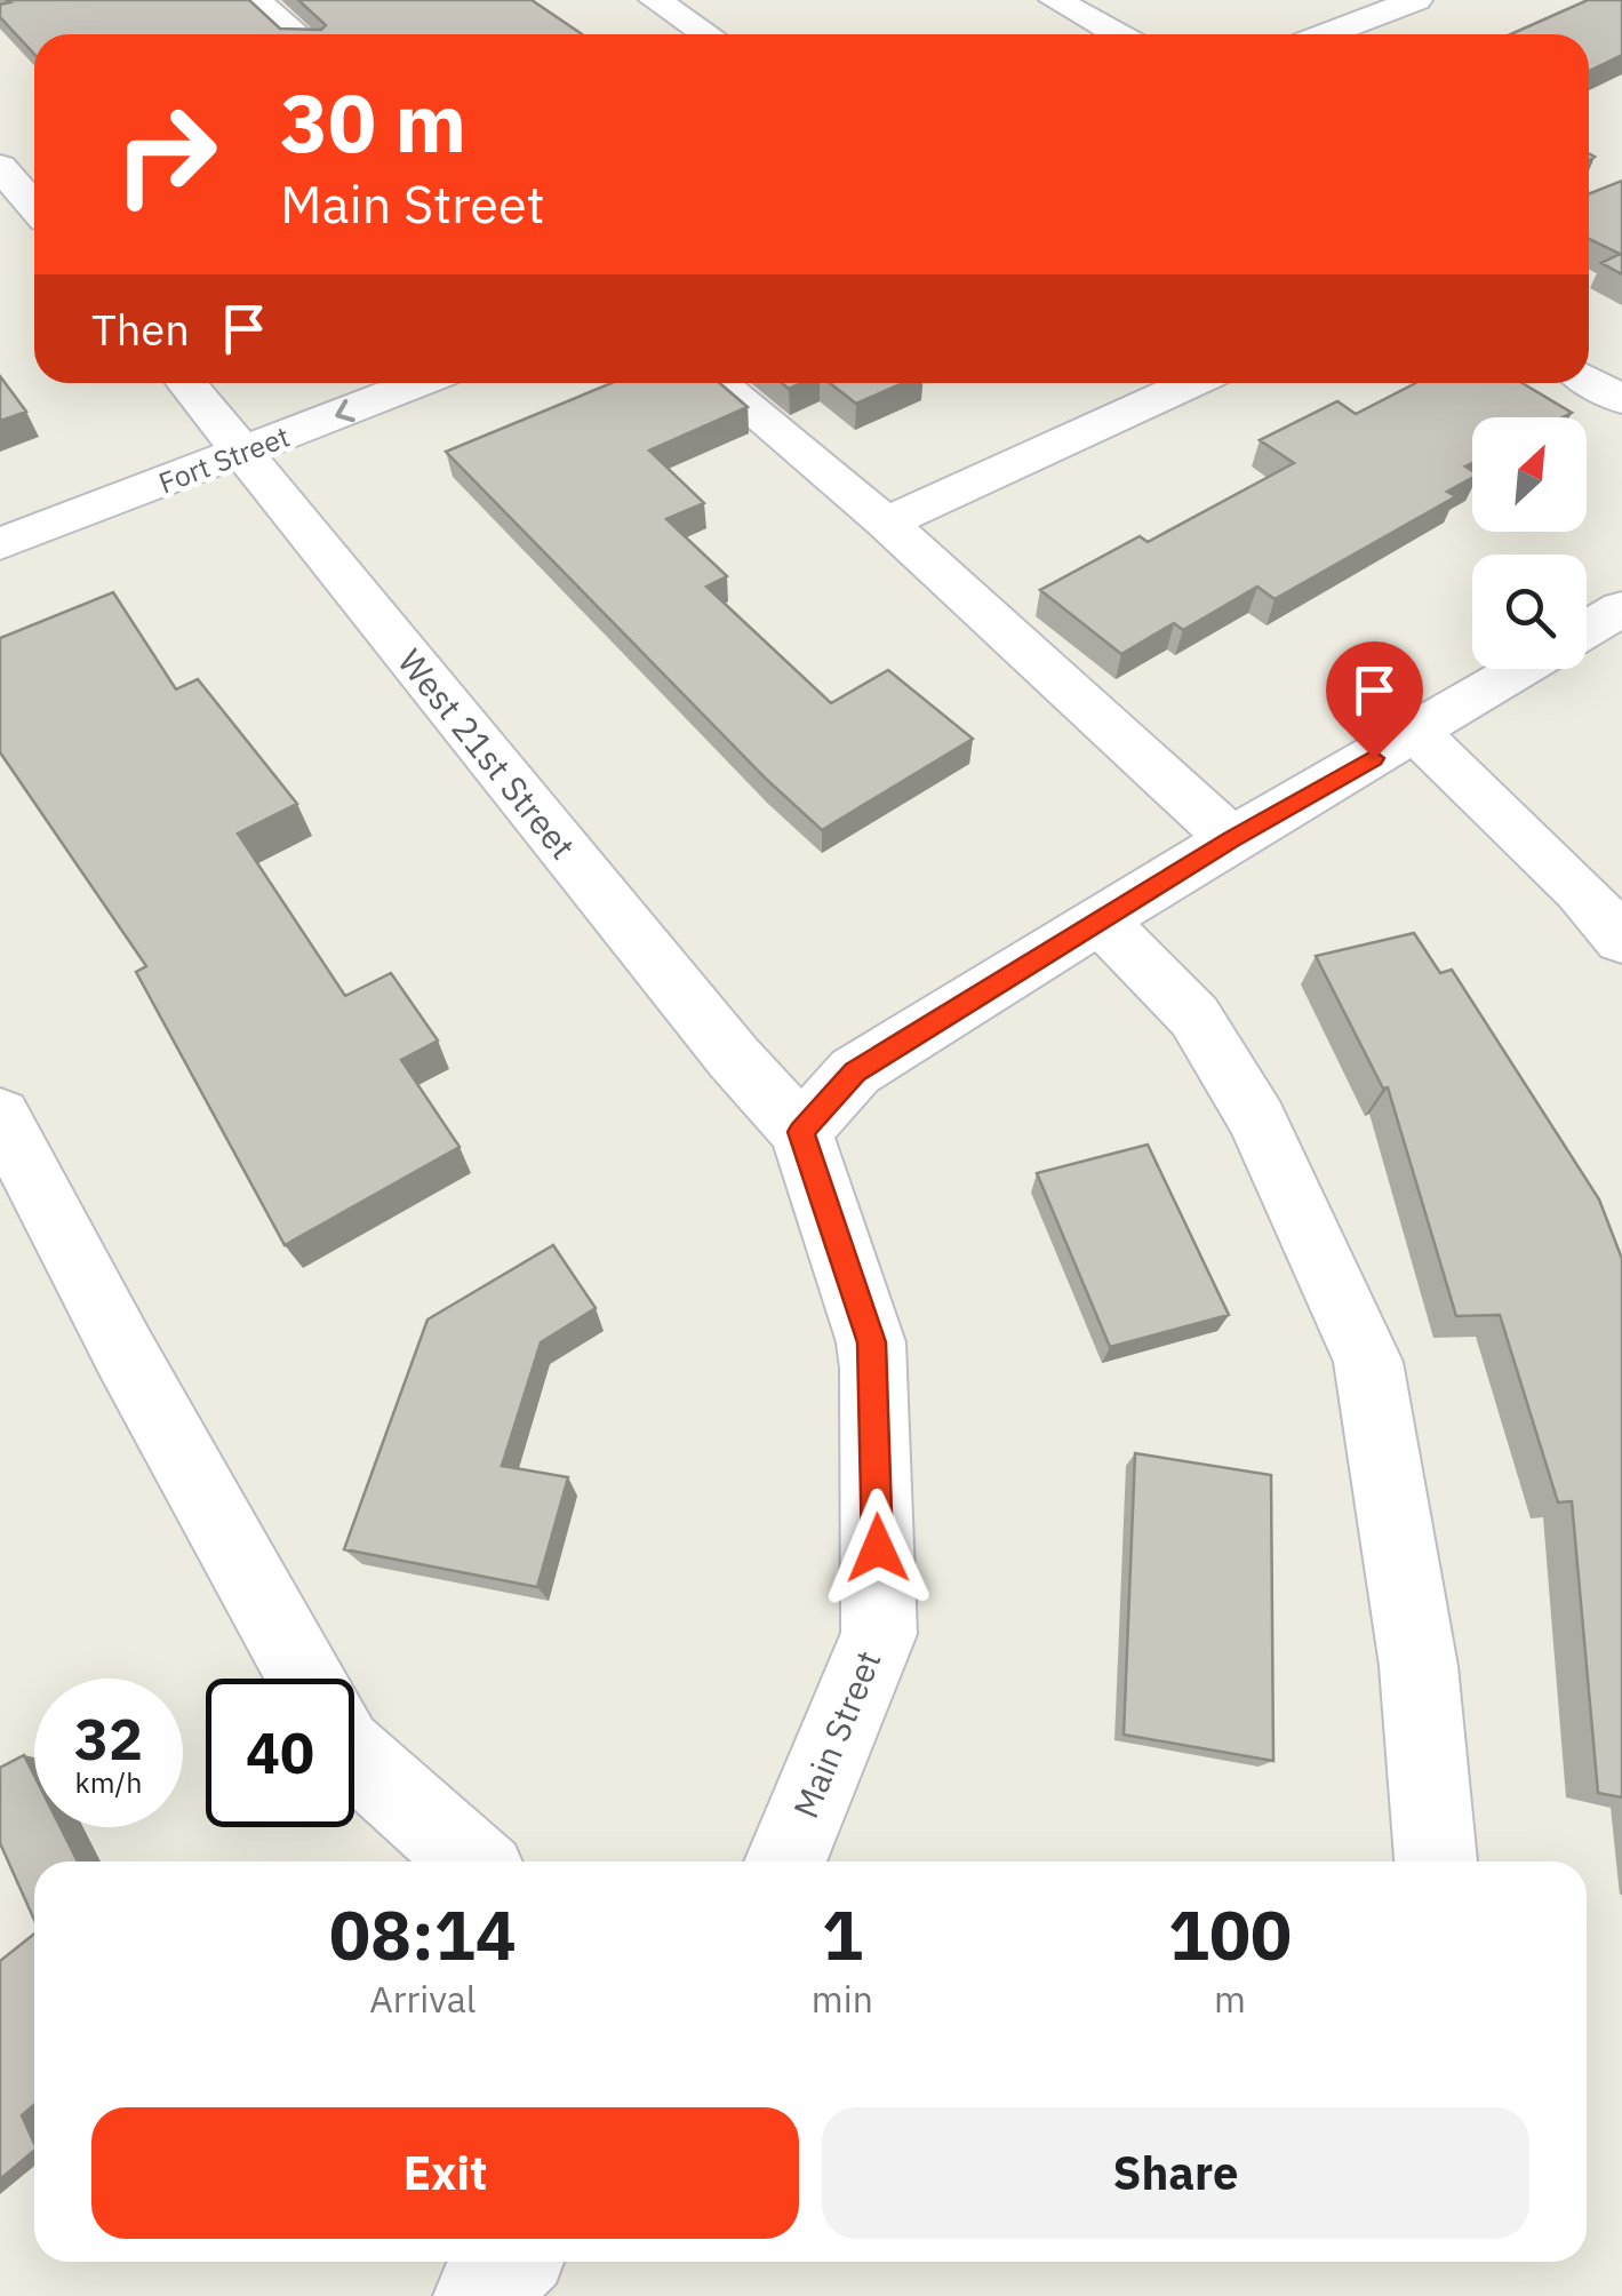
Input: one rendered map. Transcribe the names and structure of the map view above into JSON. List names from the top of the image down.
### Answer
{
  "streets": {
    "street": ["Fort Street", "West 21st Street", "Main Street"]
  },
  "crossings": [
    ["Fort Street", "West 21st Street"],
    ["West 21st Street", "Main Street"]
  ],
  "one_way": ["Fort Street"],
  "north": "top right",
  "page": {
    "turn": ["30 m", "Main Street"],
    "then": "Then",
    "speed": "32 km/h",
    "limit": "40",
    "eta": [
      "08:14",
      "Arrival",
      "1",
      "min",
      "100",
      "m"
    ],
    "buttons": ["Exit", "Share"]
  }
}
